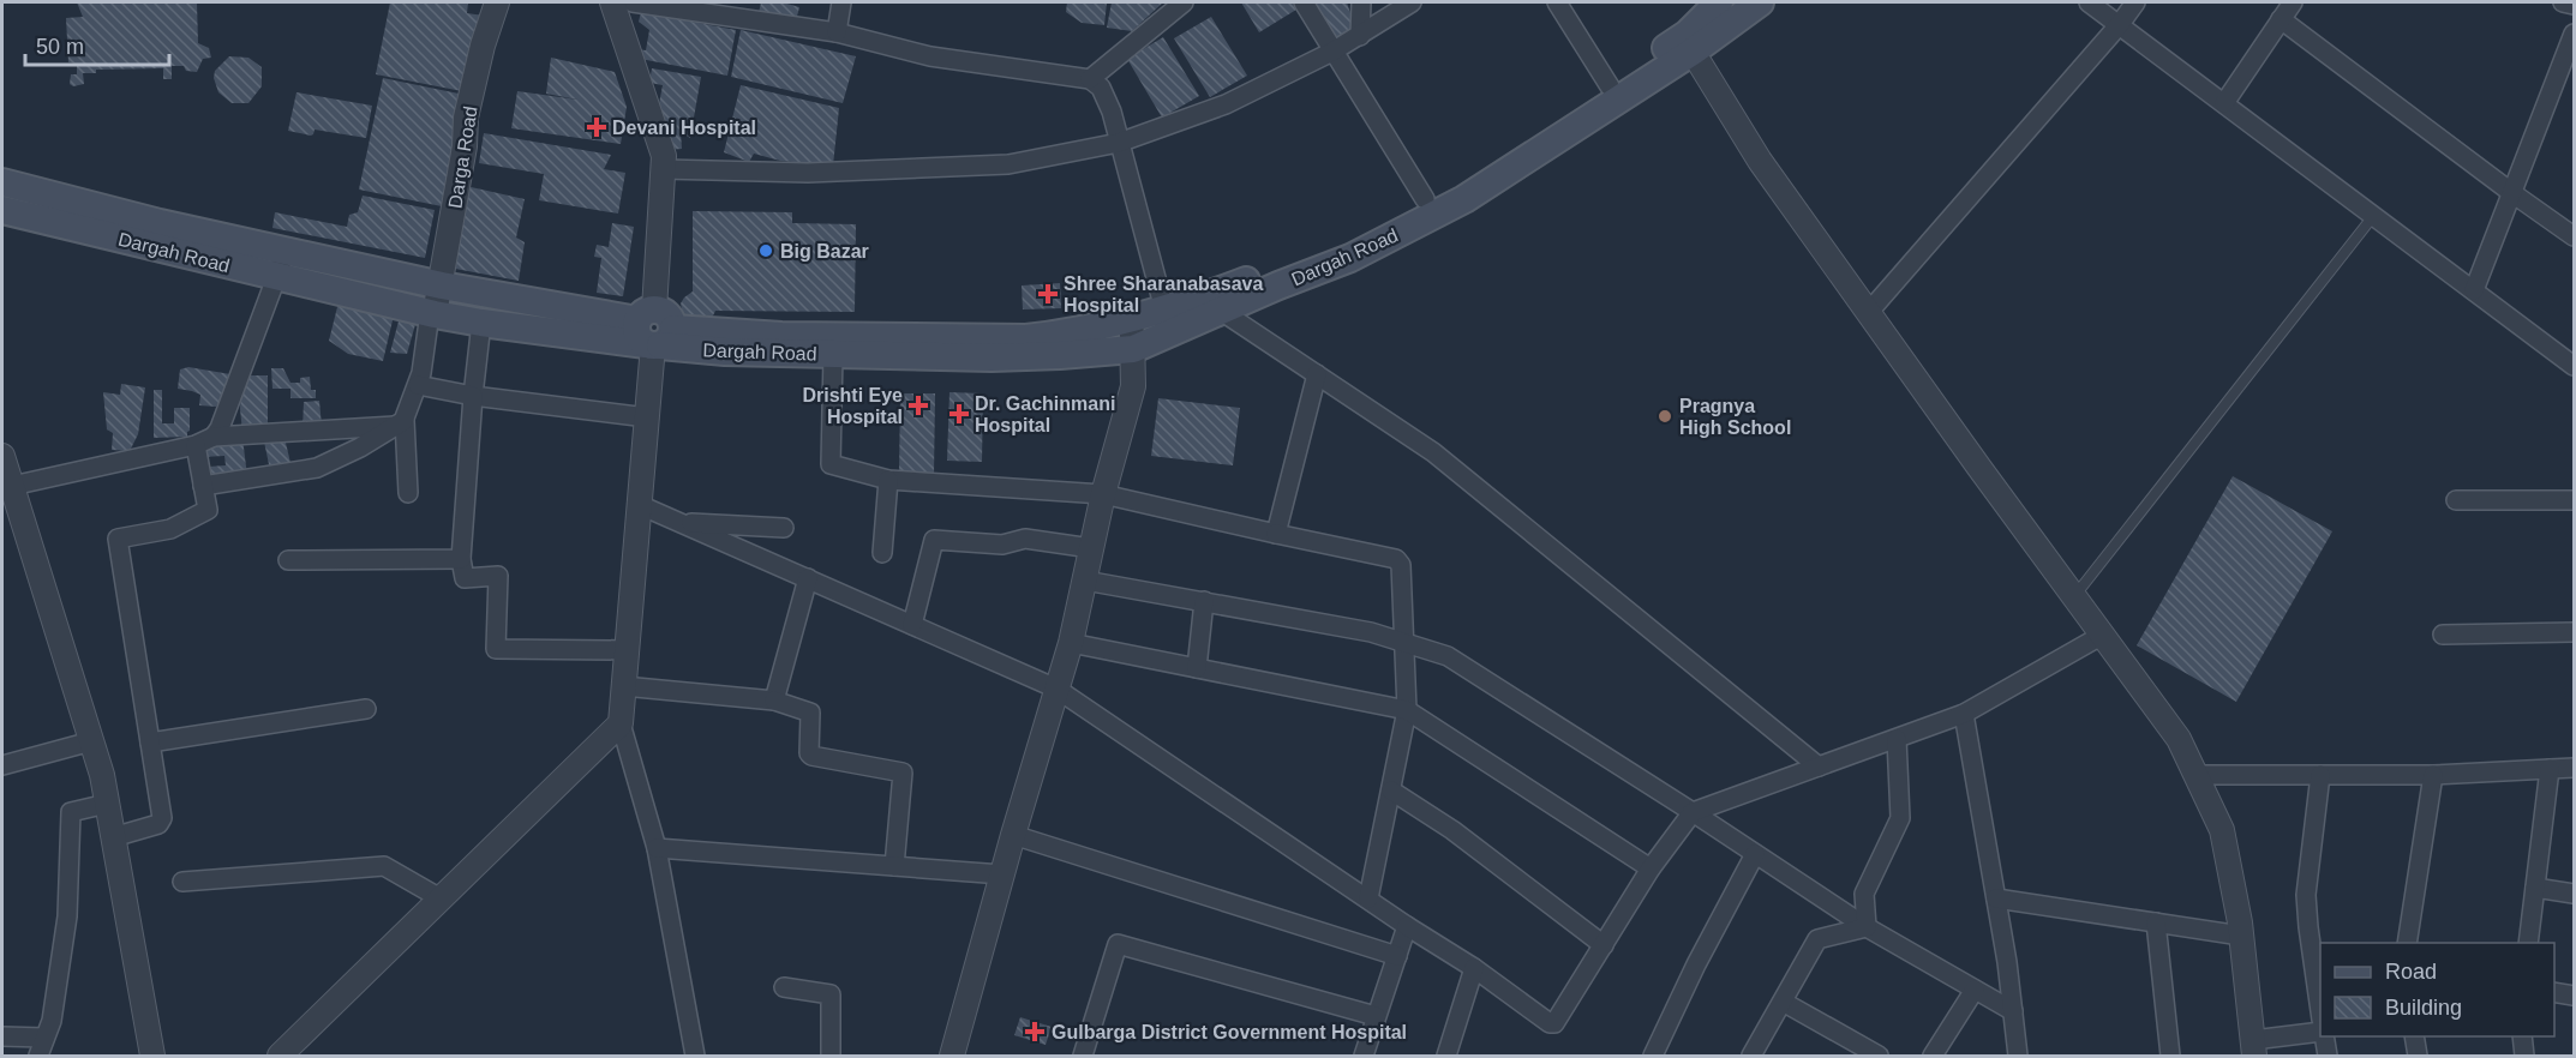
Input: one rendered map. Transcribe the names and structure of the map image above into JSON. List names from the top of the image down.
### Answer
{
  "streets": {
    "main road": ["Dargah Road"],
    "street": ["Darga Road"]
  },
  "crossings": [
    ["Darga Road", "Dargah Road"]
  ],
  "places": {
    "health": [
      "Devani Hospital",
      "Shree Sharanabasava Hospital",
      "Drishti Eye Hospital",
      "Dr. Gachinmani Hospital",
      "Gulbarga District Government Hospital"
    ],
    "other": ["Big Bazar", "Pragnya High School"]
  },
  "legend": ["Road", "Building"],
  "scale_bar": "50 m"
}
